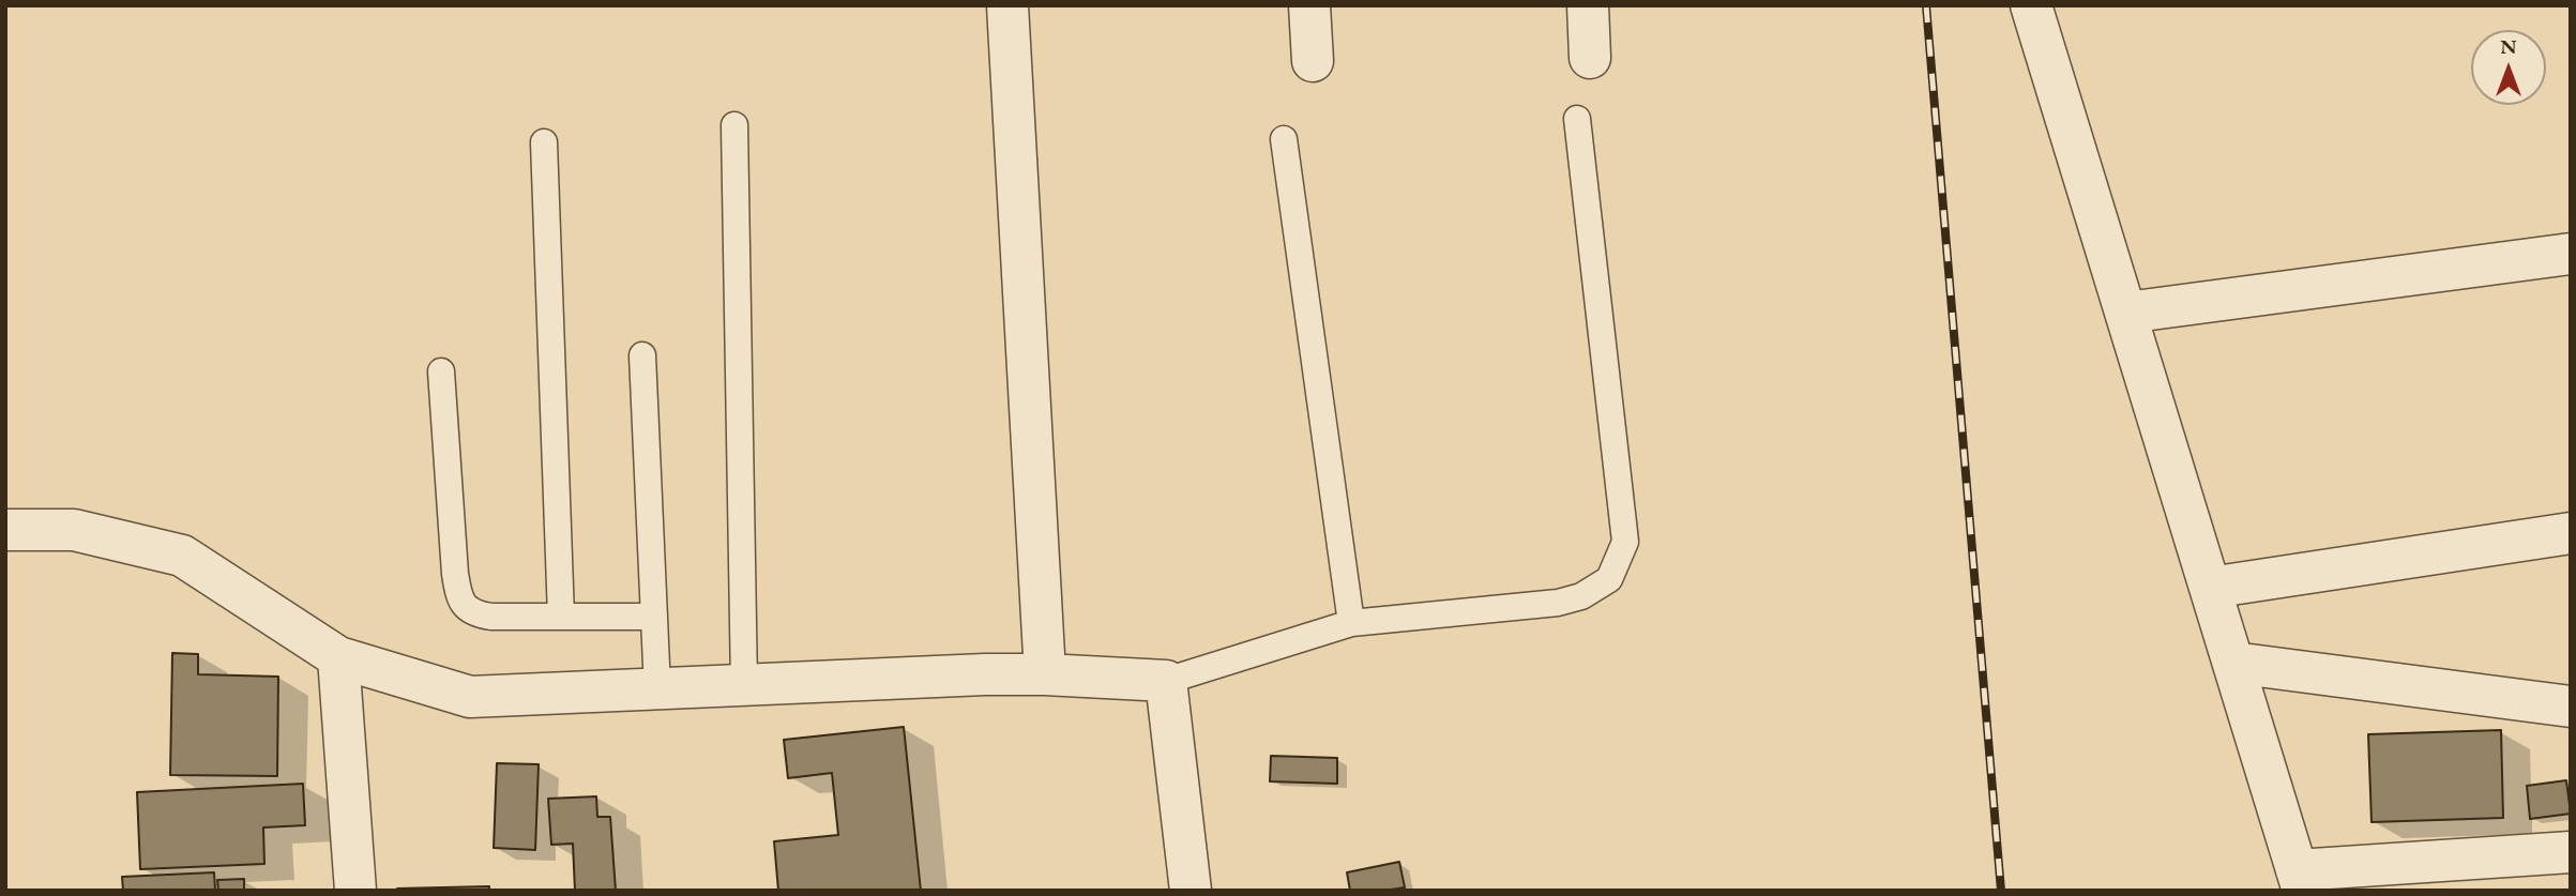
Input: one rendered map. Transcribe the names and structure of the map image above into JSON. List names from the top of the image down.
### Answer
{
  "north": "top"
}
